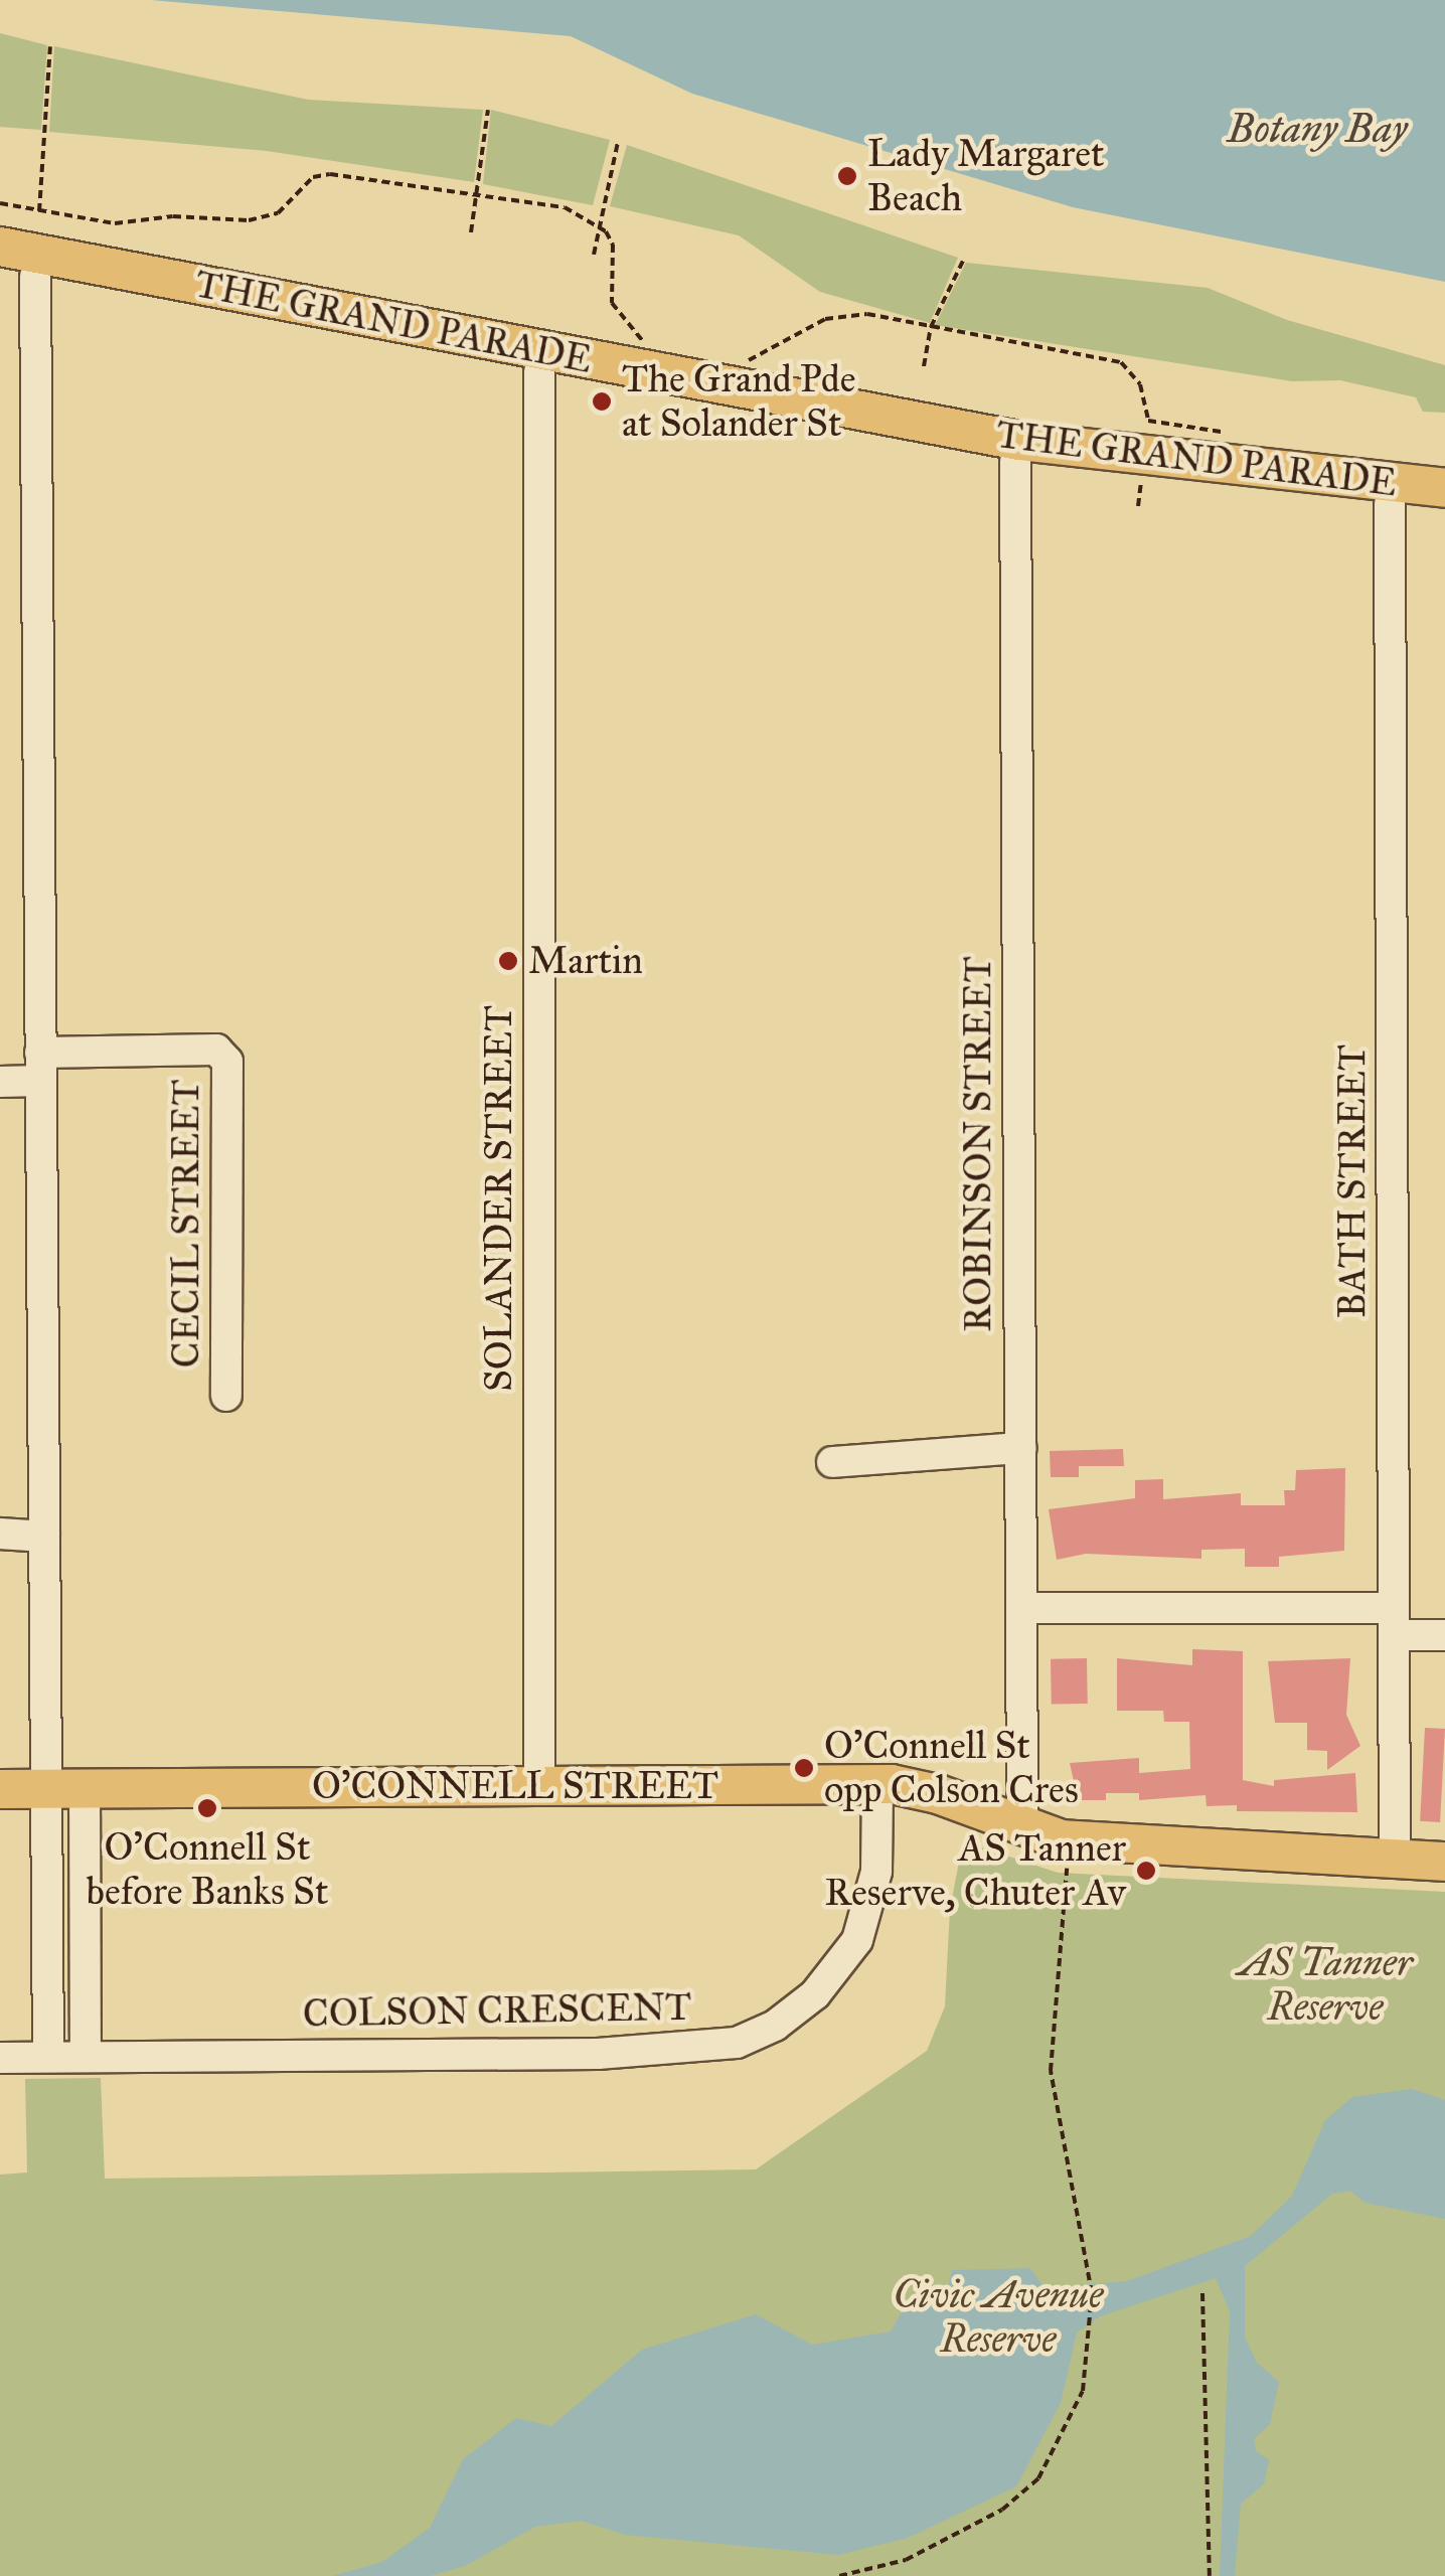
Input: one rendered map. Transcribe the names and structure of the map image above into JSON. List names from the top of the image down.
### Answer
{
  "streets": {
    "main road": ["THE GRAND PARADE", "O'CONNELL STREET"],
    "street": [
      "ROBINSON STREET",
      "BATH STREET",
      "SOLANDER STREET",
      "CECIL STREET",
      "COLSON CRESCENT"
    ]
  },
  "crossings": [
    ["THE GRAND PARADE", "ROBINSON STREET"],
    ["THE GRAND PARADE", "BATH STREET"],
    ["THE GRAND PARADE", "SOLANDER STREET"],
    ["ROBINSON STREET", "O'CONNELL STREET"],
    ["BATH STREET", "O'CONNELL STREET"],
    ["SOLANDER STREET", "O'CONNELL STREET"],
    ["O'CONNELL STREET", "COLSON CRESCENT"]
  ],
  "water": ["Botany Bay"],
  "parks": ["AS Tanner Reserve", "Civic Avenue Reserve"],
  "places": [
    "Lady Margaret Beach",
    "The Grand Pde at Solander St",
    "Martin",
    "O'Connell St opp Colson Cres",
    "O'Connell St before Banks St",
    "AS Tanner Reserve, Chuter Av"
  ]
}
